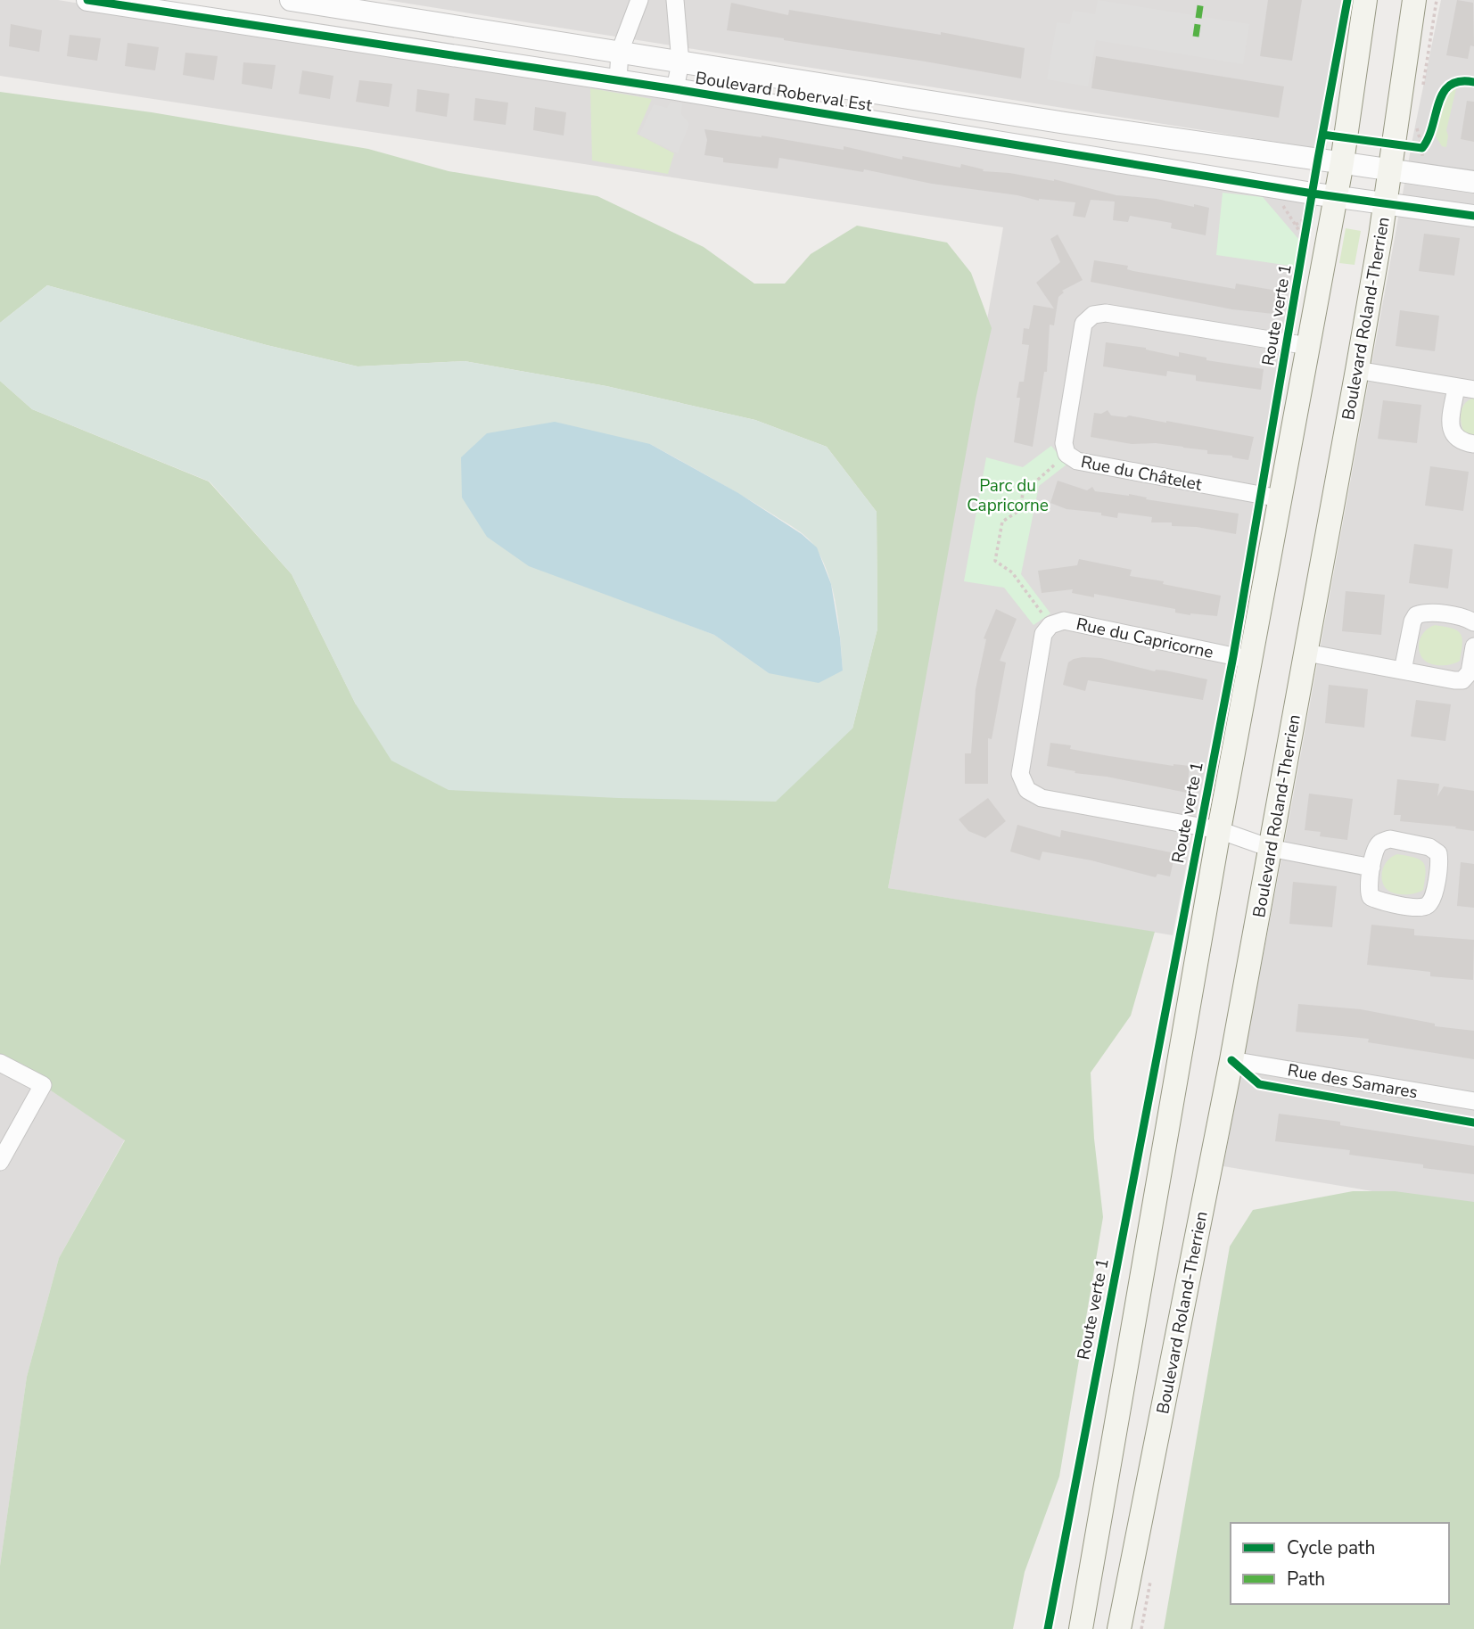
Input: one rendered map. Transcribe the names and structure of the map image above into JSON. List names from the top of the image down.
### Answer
{
  "streets": {
    "main road": ["Boulevard Roland-Therrien"],
    "street": [
      "Boulevard Roberval Est",
      "Rue du Châtelet",
      "Rue du Capricorne",
      "Rue des Samares"
    ],
    "cycle path": ["Route verte 1"]
  },
  "crossings": [
    ["Boulevard Roberval Est", "Route verte 1"],
    ["Boulevard Roberval Est", "Boulevard Roland-Therrien"],
    ["Boulevard Roland-Therrien", "Rue du Capricorne"],
    ["Boulevard Roland-Therrien", "Rue des Samares"]
  ],
  "parks": ["Parc du Capricorne"],
  "legend": ["Cycle path", "Path"]
}
